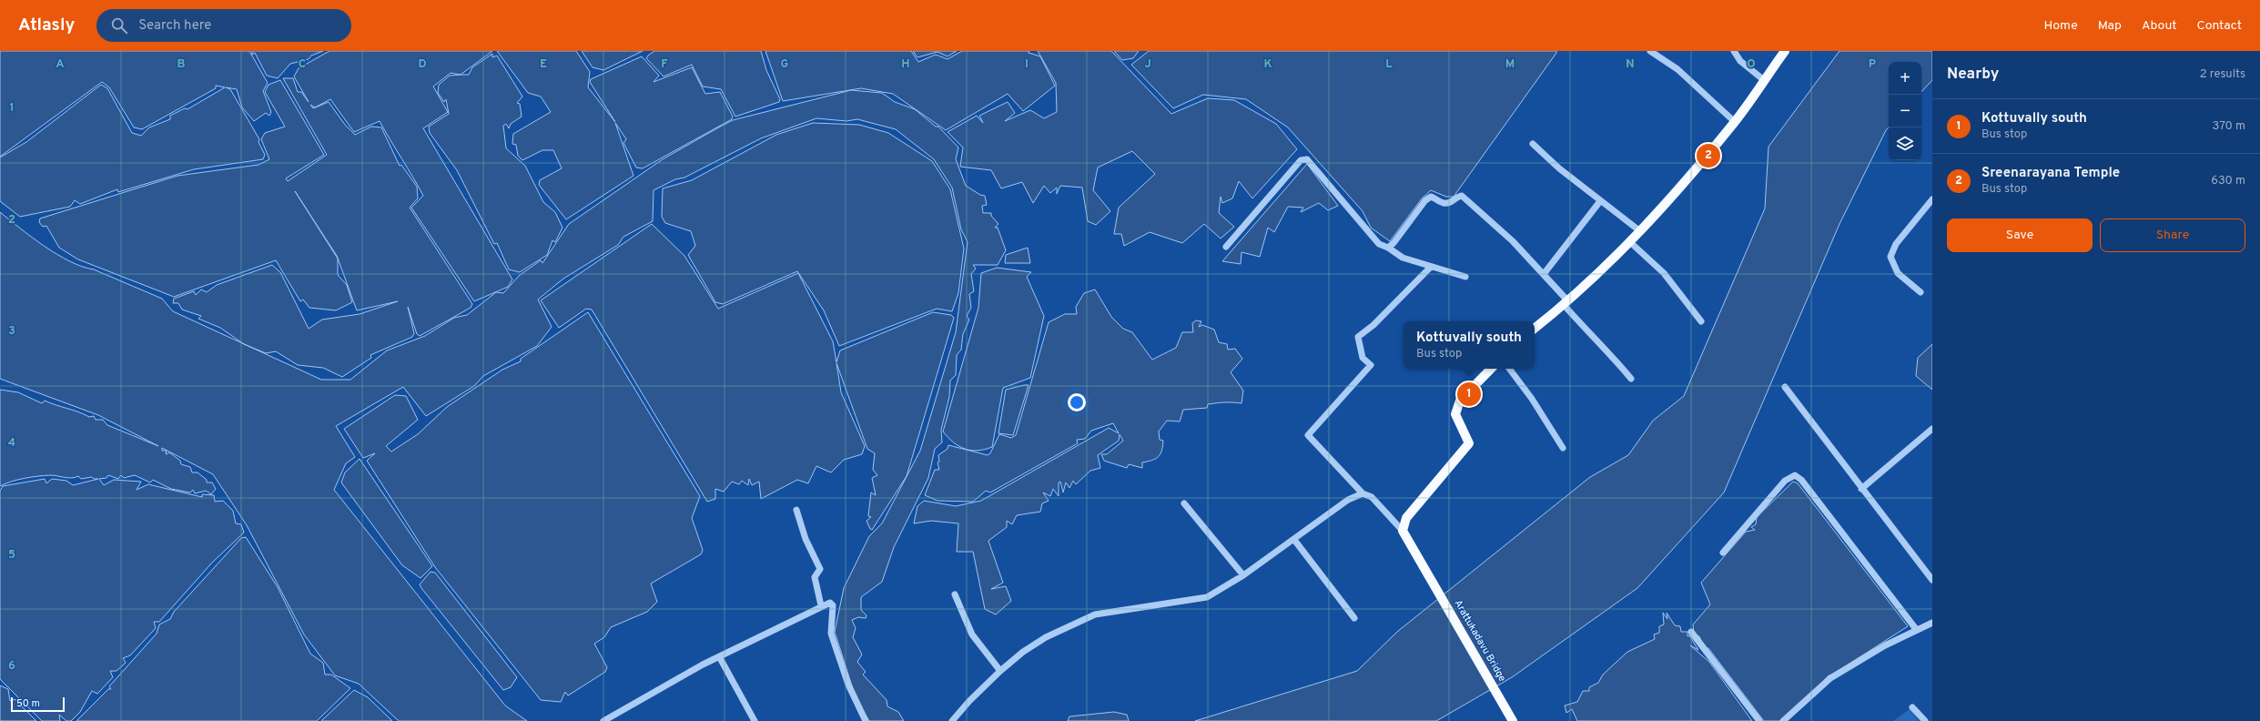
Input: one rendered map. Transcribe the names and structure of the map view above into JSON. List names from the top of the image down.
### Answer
{
  "streets": {
    "main road": ["Arattukadavu Bridge"]
  },
  "scale_bar": "50 m",
  "page": {
    "header": "Atlasly",
    "search": "Search here",
    "nav": [
      "Home",
      "Map",
      "About",
      "Contact"
    ],
    "heading": ["Nearby", "2 results"],
    "map_buttons": ["+", "−"],
    "list": [
      {
        "mark": "1",
        "name": "Kottuvally south",
        "note": "Bus stop",
        "value": "370 m"
      },
      {
        "mark": "2",
        "name": "Sreenarayana Temple",
        "note": "Bus stop",
        "value": "630 m"
      }
    ],
    "pins": ["2", "1"],
    "buttons": ["Save", "Share"],
    "popup": ["Kottuvally south", "Bus stop"],
    "scale": "50 m"
  },
  "grid": {
    "columns": [
      "A",
      "B",
      "C",
      "D",
      "E",
      "F",
      "G",
      "H",
      "I",
      "J",
      "K",
      "L",
      "M",
      "N",
      "O",
      "P"
    ],
    "rows": [
      "1",
      "2",
      "3",
      "4",
      "5",
      "6"
    ]
  }
}
